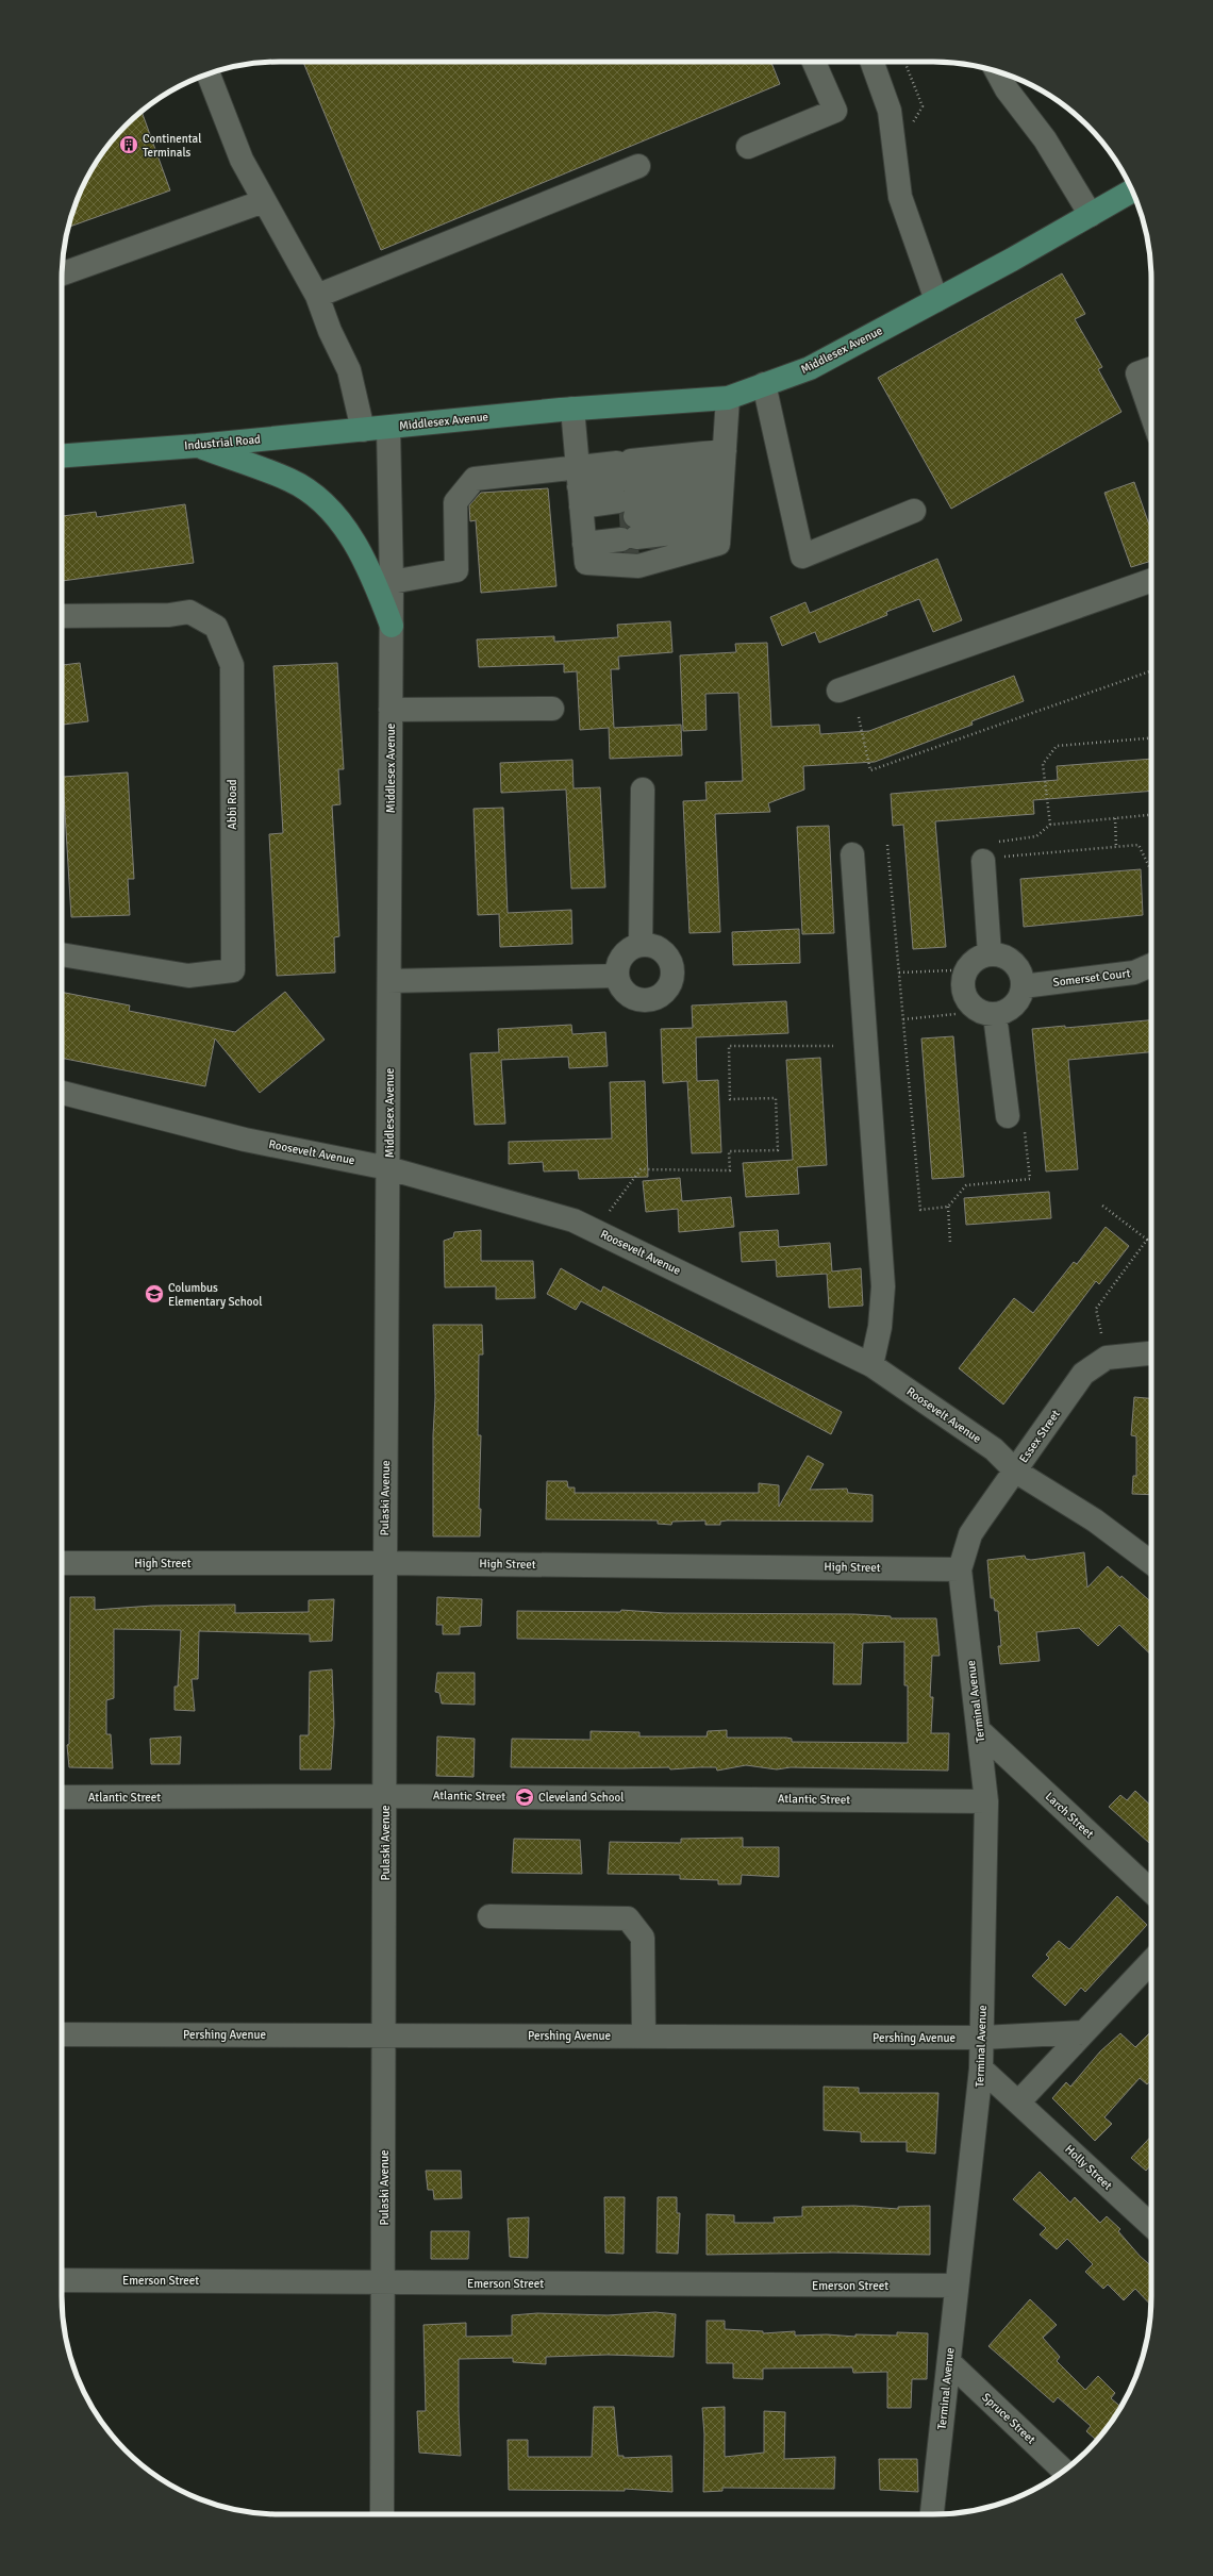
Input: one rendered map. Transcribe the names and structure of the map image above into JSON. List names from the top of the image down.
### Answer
{
  "streets": {
    "main road": ["Middlesex Avenue", "Industrial Road"],
    "street": [
      "Abbi Road",
      "Somerset Court",
      "Roosevelt Avenue",
      "Essex Street",
      "Pulaski Avenue",
      "High Street",
      "Terminal Avenue",
      "Atlantic Street",
      "Larch Street",
      "Pershing Avenue",
      "Holly Street",
      "Emerson Street",
      "Spruce Street"
    ]
  },
  "crossings": [
    ["Middlesex Avenue", "Industrial Road"],
    ["Middlesex Avenue", "Roosevelt Avenue"],
    ["Middlesex Avenue", "Pulaski Avenue"],
    ["Roosevelt Avenue", "Essex Street"],
    ["Roosevelt Avenue", "Pulaski Avenue"],
    ["Essex Street", "High Street"],
    ["Essex Street", "Terminal Avenue"],
    ["Pulaski Avenue", "High Street"],
    ["Pulaski Avenue", "Atlantic Street"],
    ["Pulaski Avenue", "Pershing Avenue"],
    ["Pulaski Avenue", "Emerson Street"],
    ["High Street", "Terminal Avenue"],
    ["Terminal Avenue", "Atlantic Street"],
    ["Terminal Avenue", "Larch Street"],
    ["Terminal Avenue", "Pershing Avenue"],
    ["Terminal Avenue", "Holly Street"],
    ["Terminal Avenue", "Emerson Street"],
    ["Terminal Avenue", "Spruce Street"]
  ],
  "places": {
    "building": ["Continental Terminals"],
    "school or university": ["Columbus Elementary School", "Cleveland School"]
  }
}
